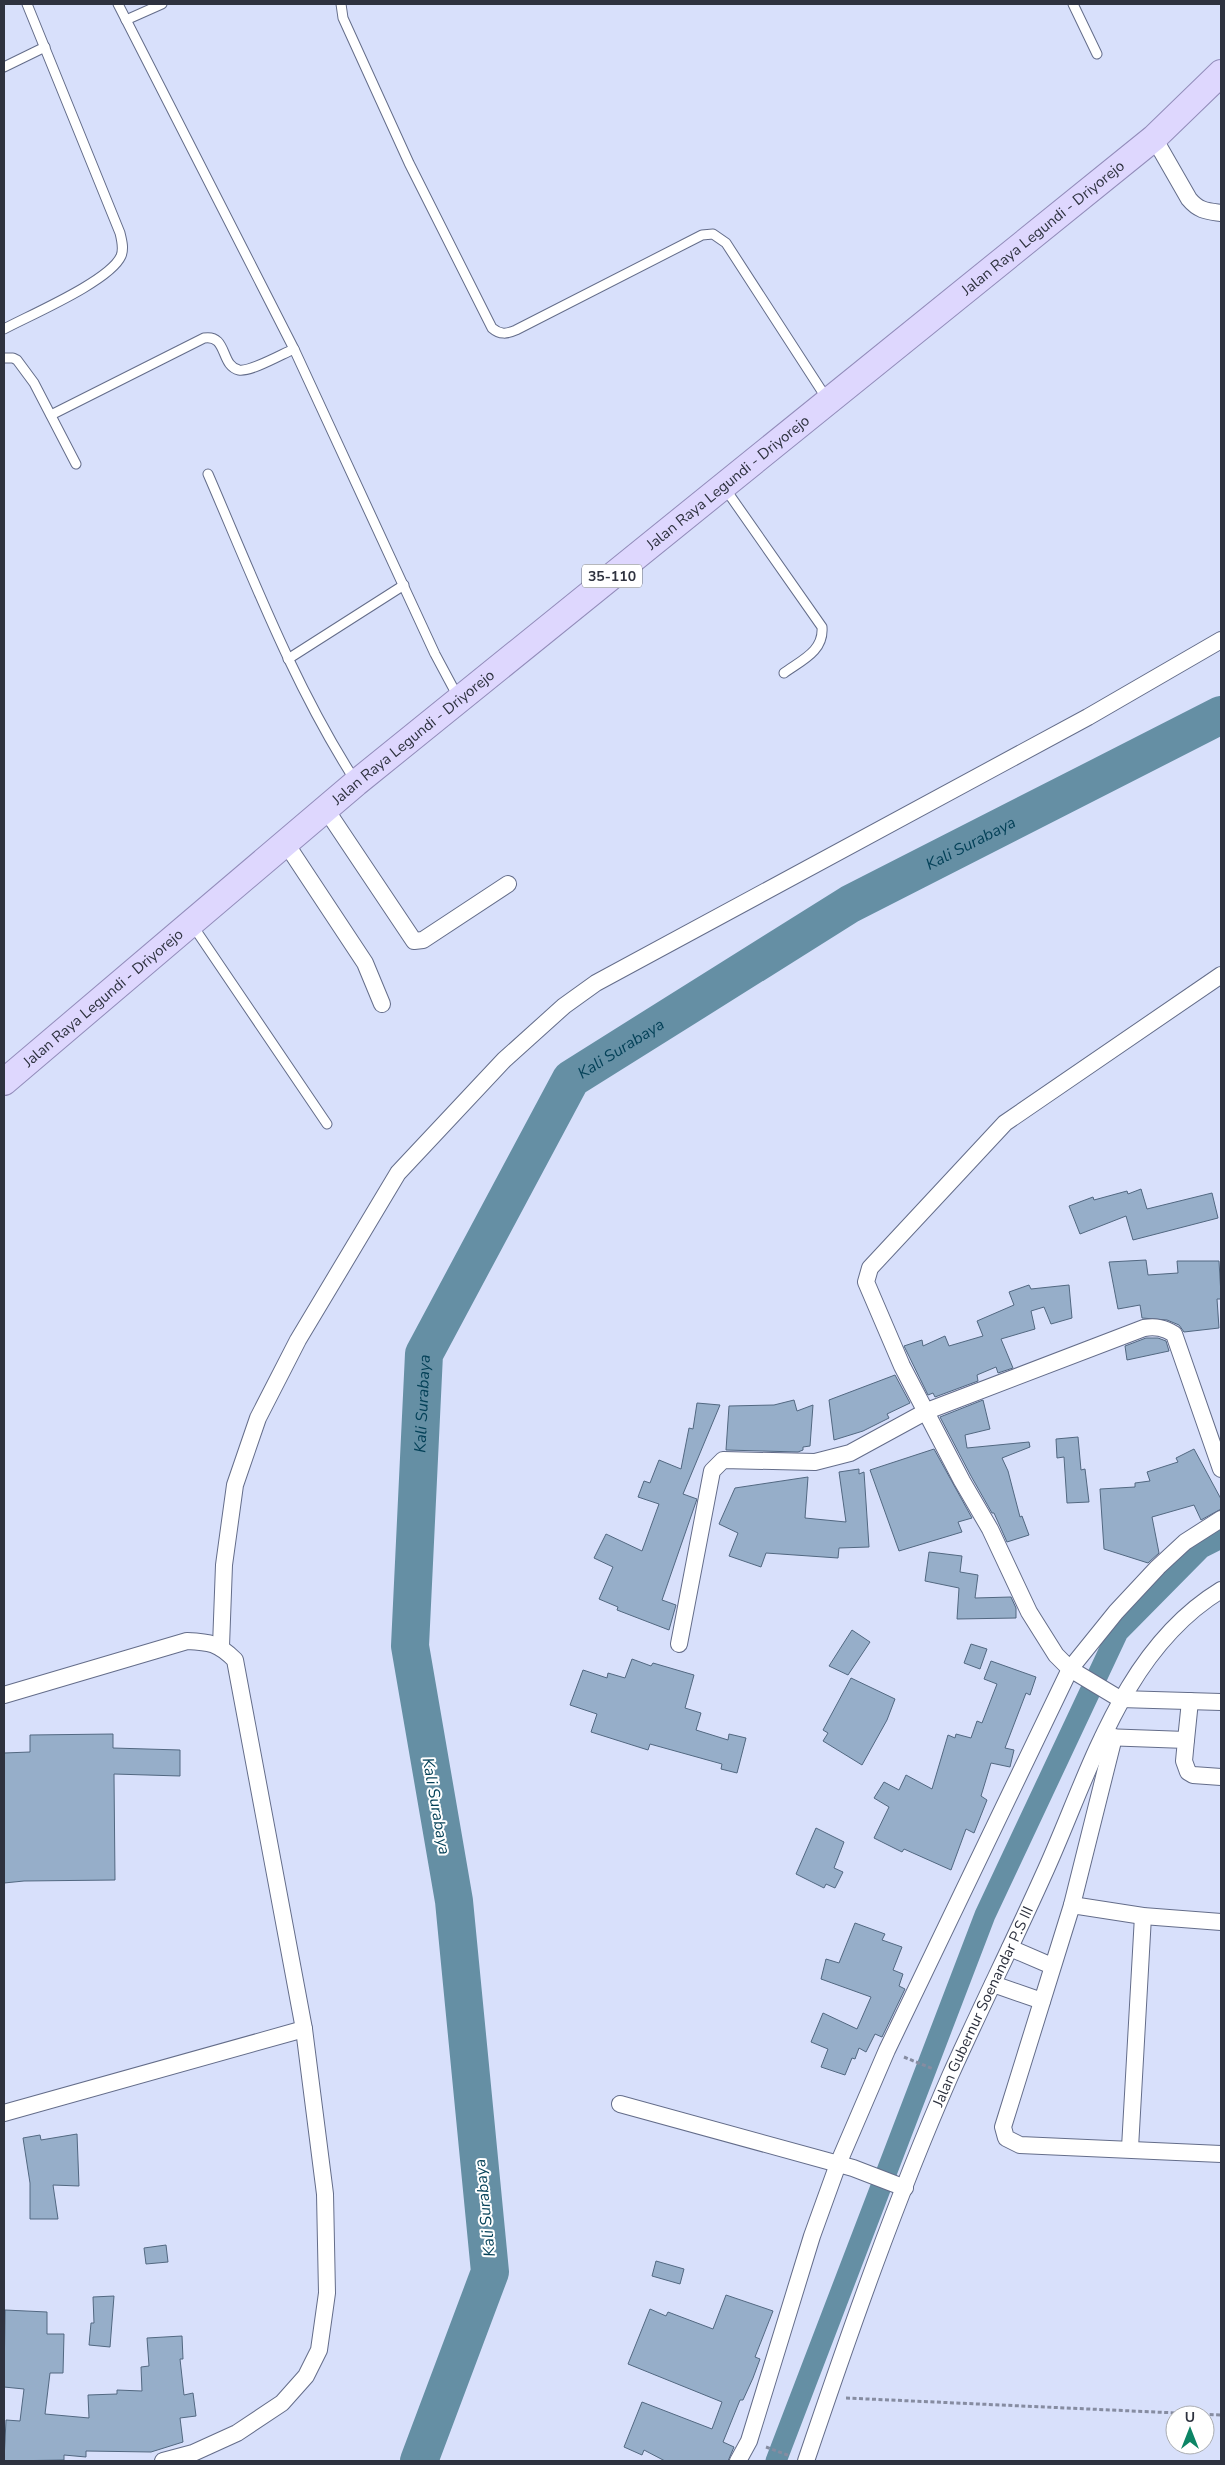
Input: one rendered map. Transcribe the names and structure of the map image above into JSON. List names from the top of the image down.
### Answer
{
  "streets": {
    "main road": ["Jalan Raya Legundi - Driyorejo", "35-110"],
    "street": ["Jalan Gubernur Soenandar P.S III"]
  },
  "water": ["Kali Surabaya"],
  "north": "top"
}
